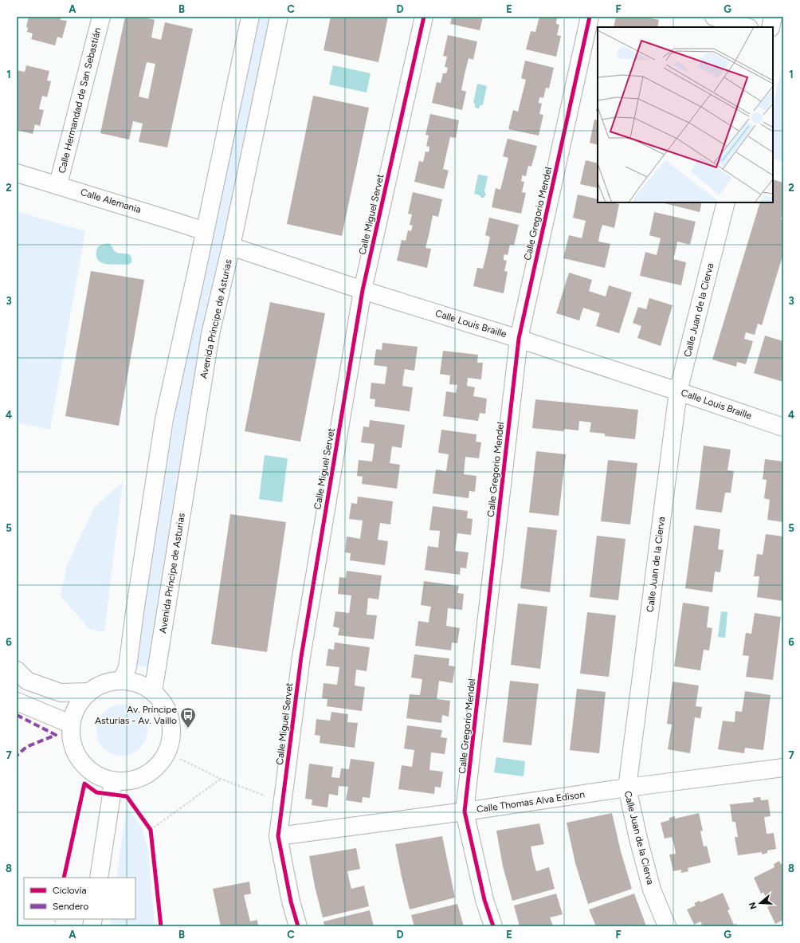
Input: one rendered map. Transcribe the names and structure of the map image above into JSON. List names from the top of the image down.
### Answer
{
  "streets": {
    "street": [
      "Calle Hermandad de San Sebastián",
      "Calle Alemania",
      "Calle Gregorio Mendel",
      "Calle Miguel Servet",
      "Calle Juan de la Cierva",
      "Avenida Príncipe de Asturias",
      "Calle Louis Braille",
      "Calle Thomas Alva Edison"
    ]
  },
  "crossings": [
    ["Calle Hermandad de San Sebastián", "Calle Alemania"],
    ["Calle Gregorio Mendel", "Calle Louis Braille"],
    ["Calle Gregorio Mendel", "Calle Thomas Alva Edison"],
    ["Calle Miguel Servet", "Calle Louis Braille"],
    ["Calle Miguel Servet", "Calle Thomas Alva Edison"],
    ["Calle Juan de la Cierva", "Calle Louis Braille"],
    ["Calle Juan de la Cierva", "Calle Thomas Alva Edison"],
    ["Avenida Príncipe de Asturias", "Calle Louis Braille"]
  ],
  "places": {
    "bus stop": ["Av. Príncipe Asturias - Av. Vaillo"]
  },
  "legend": ["Ciclovía", "Sendero"],
  "north": "left",
  "grid": {
    "columns": [
      "A",
      "B",
      "C",
      "D",
      "E",
      "F",
      "G"
    ],
    "rows": [
      "1",
      "2",
      "3",
      "4",
      "5",
      "6",
      "7",
      "8"
    ]
  }
}
